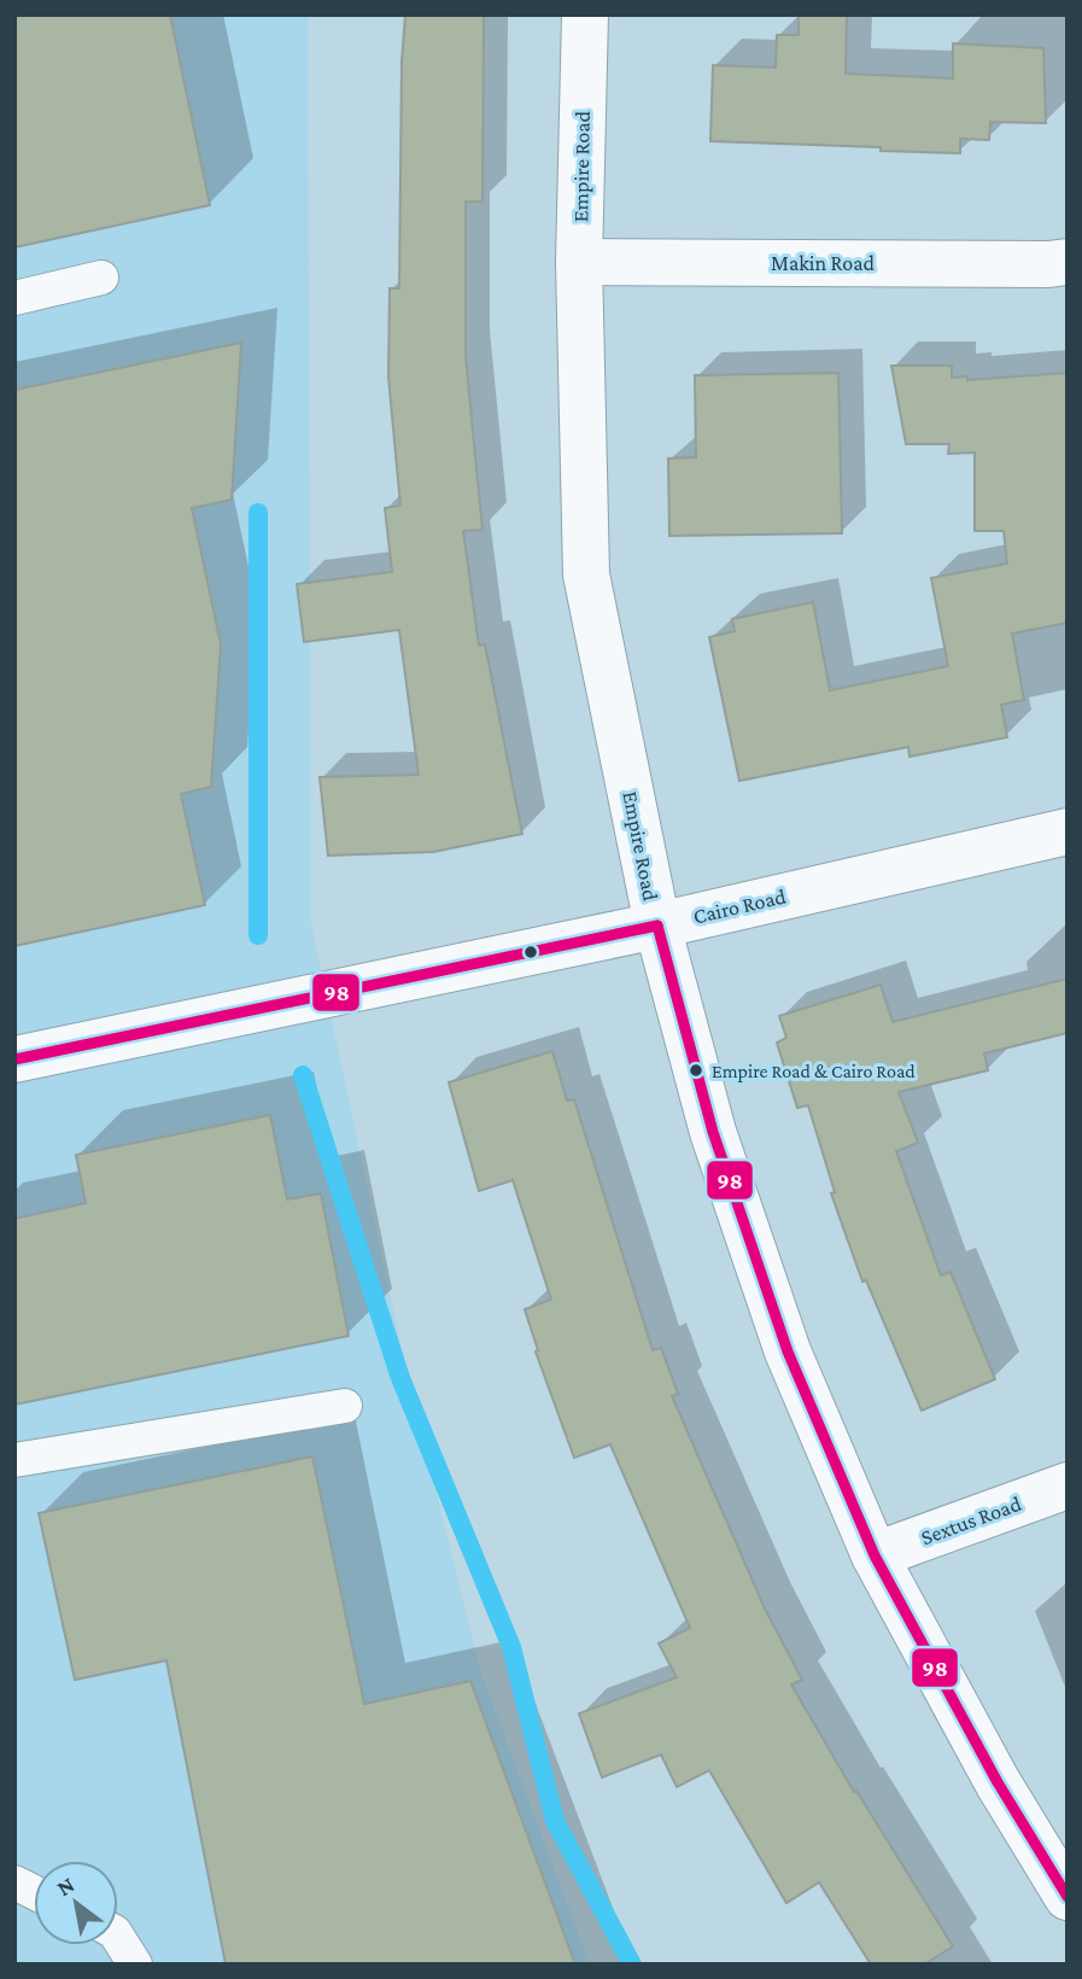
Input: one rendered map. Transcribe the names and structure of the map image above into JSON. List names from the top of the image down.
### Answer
{
  "streets": {
    "street": [
      "Empire Road",
      "Makin Road",
      "Cairo Road",
      "Sextus Road"
    ]
  },
  "crossings": [
    ["Empire Road", "Makin Road"],
    ["Empire Road", "Cairo Road"],
    ["Empire Road", "Sextus Road"]
  ],
  "places": ["Empire Road & Cairo Road"],
  "lines": ["transit line 98"],
  "north": "top left"
}
